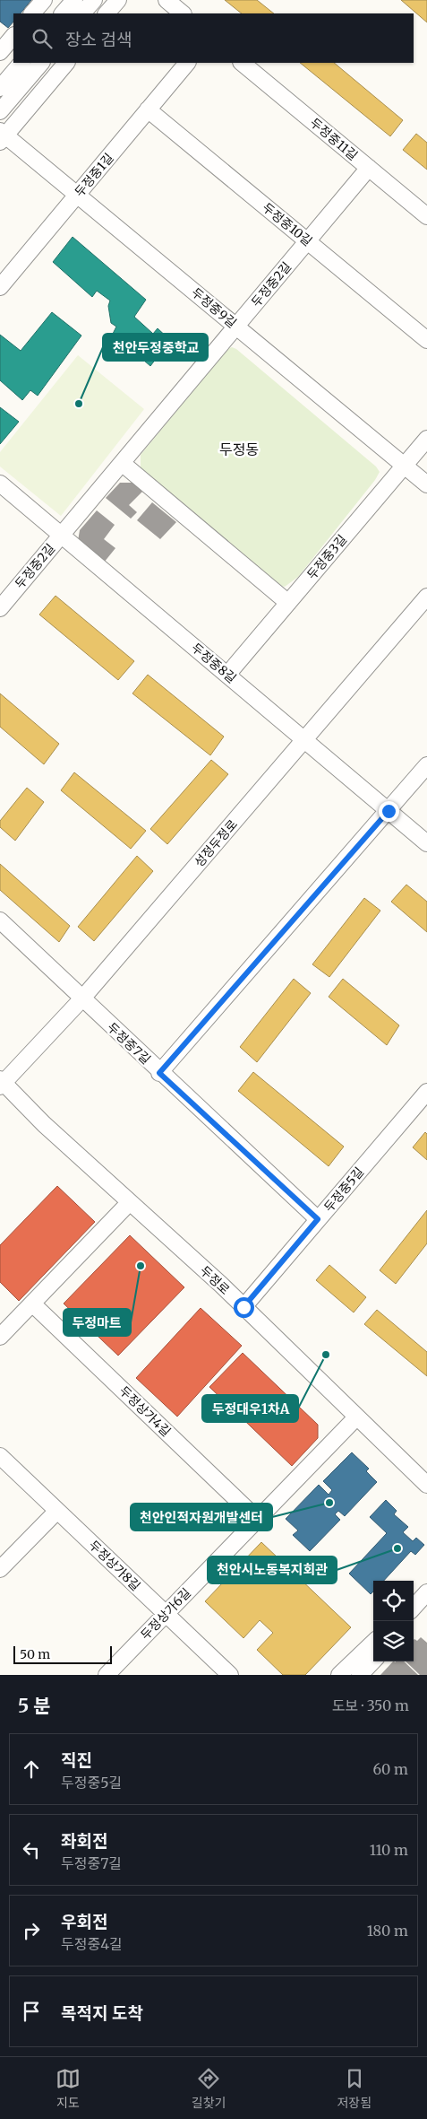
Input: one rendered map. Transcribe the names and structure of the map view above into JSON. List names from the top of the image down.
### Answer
{
  "streets": {
    "street": [
      "두정중11길",
      "두정중1길",
      "두정중10길",
      "두정중2길",
      "두정중9길",
      "두정중3길",
      "두정중8길",
      "성정두정로",
      "두정중7길",
      "두정중5길",
      "두정로",
      "두정상가4길",
      "두정상가8길",
      "두정상가6길"
    ]
  },
  "crossings": [
    ["두정중11길", "두정중2길"],
    ["두정중1길", "두정중10길"],
    ["두정중1길", "두정중9길"],
    ["두정중10길", "두정중2길"],
    ["두정중2길", "두정중9길"],
    ["두정중2길", "두정중8길"],
    ["두정중9길", "두정중3길"],
    ["두정중3길", "두정중8길"],
    ["두정중8길", "성정두정로"],
    ["성정두정로", "두정중7길"],
    ["성정두정로", "두정로"],
    ["두정중7길", "두정중5길"],
    ["두정중5길", "두정로"],
    ["두정로", "두정상가6길"],
    ["두정상가4길", "두정상가6길"],
    ["두정상가8길", "두정상가6길"]
  ],
  "districts": ["두정동"],
  "places": [
    "천안두정중학교",
    "두정마트",
    "두정대우1차A",
    "천안인적자원개발센터",
    "천안시노동복지회관"
  ],
  "scale_bar": "50 m",
  "page": {
    "search": "장소 검색",
    "scale": "50 m",
    "heading": ["5 분", "도보 · 350 m"],
    "list": [
      ["직진", "두정중5길", "60 m"],
      ["좌회전", "두정중7길", "110 m"],
      ["우회전", "두정중4길", "180 m"],
      "목적지 도착"
    ],
    "nav": ["지도", "길찾기", "저장됨"]
  }
}
